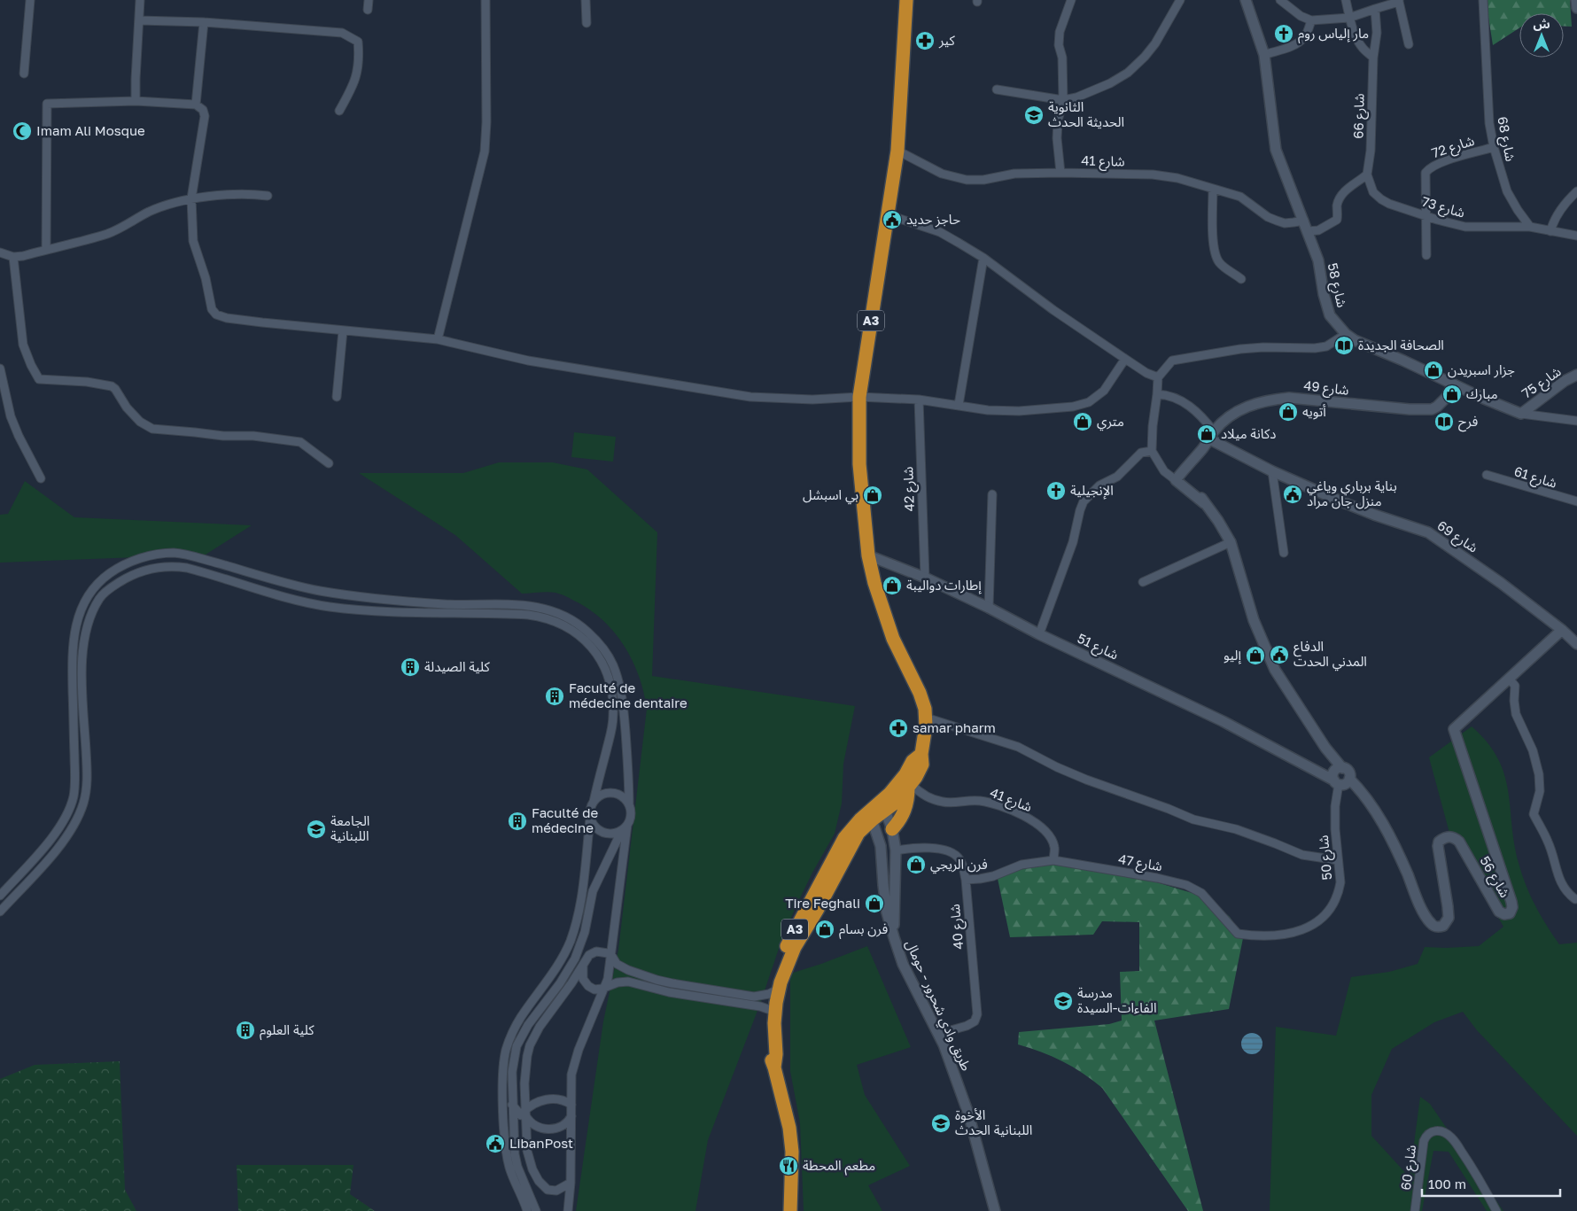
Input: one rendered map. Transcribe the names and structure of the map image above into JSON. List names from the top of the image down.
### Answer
{
  "streets": {
    "highway": ["A3"],
    "street": [
      "شارع 66",
      "شارع 68",
      "شارع 72",
      "شارع 41",
      "شارع 73",
      "شارع 58",
      "شارع 75",
      "شارع 49",
      "شارع 61",
      "شارع 42",
      "شارع 69",
      "شارع 51",
      "شارع 50",
      "شارع 47",
      "شارع 56",
      "شارع 40",
      "طريق وادي شحرور - حومال",
      "شارع 60"
    ]
  },
  "crossings": [
    ["شارع 66", "شارع 73"],
    ["شارع 68", "شارع 72"],
    ["شارع 68", "شارع 73"],
    ["شارع 72", "شارع 73"],
    ["شارع 41", "شارع 58"],
    ["شارع 41", "A3"],
    ["شارع 41", "شارع 47"],
    ["شارع 58", "شارع 75"],
    ["شارع 58", "شارع 49"],
    ["A3", "شارع 51"],
    ["A3", "طريق وادي شحرور - حومال"],
    ["شارع 49", "شارع 69"],
    ["شارع 42", "شارع 51"],
    ["شارع 69", "شارع 56"],
    ["شارع 51", "شارع 50"],
    ["شارع 51", "شارع 56"],
    ["شارع 50", "شارع 47"],
    ["شارع 50", "شارع 56"],
    ["شارع 47", "شارع 40"],
    ["شارع 40", "طريق وادي شحرور - حومال"]
  ],
  "places": {
    "church": ["مار إلياس روم", "الإنجيلية"],
    "pharmacy": ["كير", "samar pharm"],
    "school or university": [
      "الثانوية الحديثة الحدث",
      "الجامعة اللبنانية",
      "مدرسة الفاءات-السيدة",
      "الأخوة اللبنانية الحدث"
    ],
    "mosque": ["Imam Ali Mosque"],
    "public building": [
      "حاجز حديد",
      "بناية برباري وياغي منزل جان مراد",
      "الدفاع المدني الحدت",
      "LibanPost"
    ],
    "library": ["الصحافة الجديدة", "فرح"],
    "shop": [
      "جزار اسبريدن",
      "مبارك",
      "أتويه",
      "متري",
      "دكانة ميلاد",
      "بي اسبشل",
      "إطارات دواليبة",
      "إليو",
      "فرن الريجي",
      "Tire Feghali",
      "فرن بسام"
    ],
    "building": [
      "كلية الصيدلة",
      "Faculté de médecine dentaire",
      "Faculté de médecine",
      "كلية العلوم"
    ],
    "restaurant": ["مطعم المحطة"]
  },
  "scale_bar": "100 m",
  "north": "top"
}
